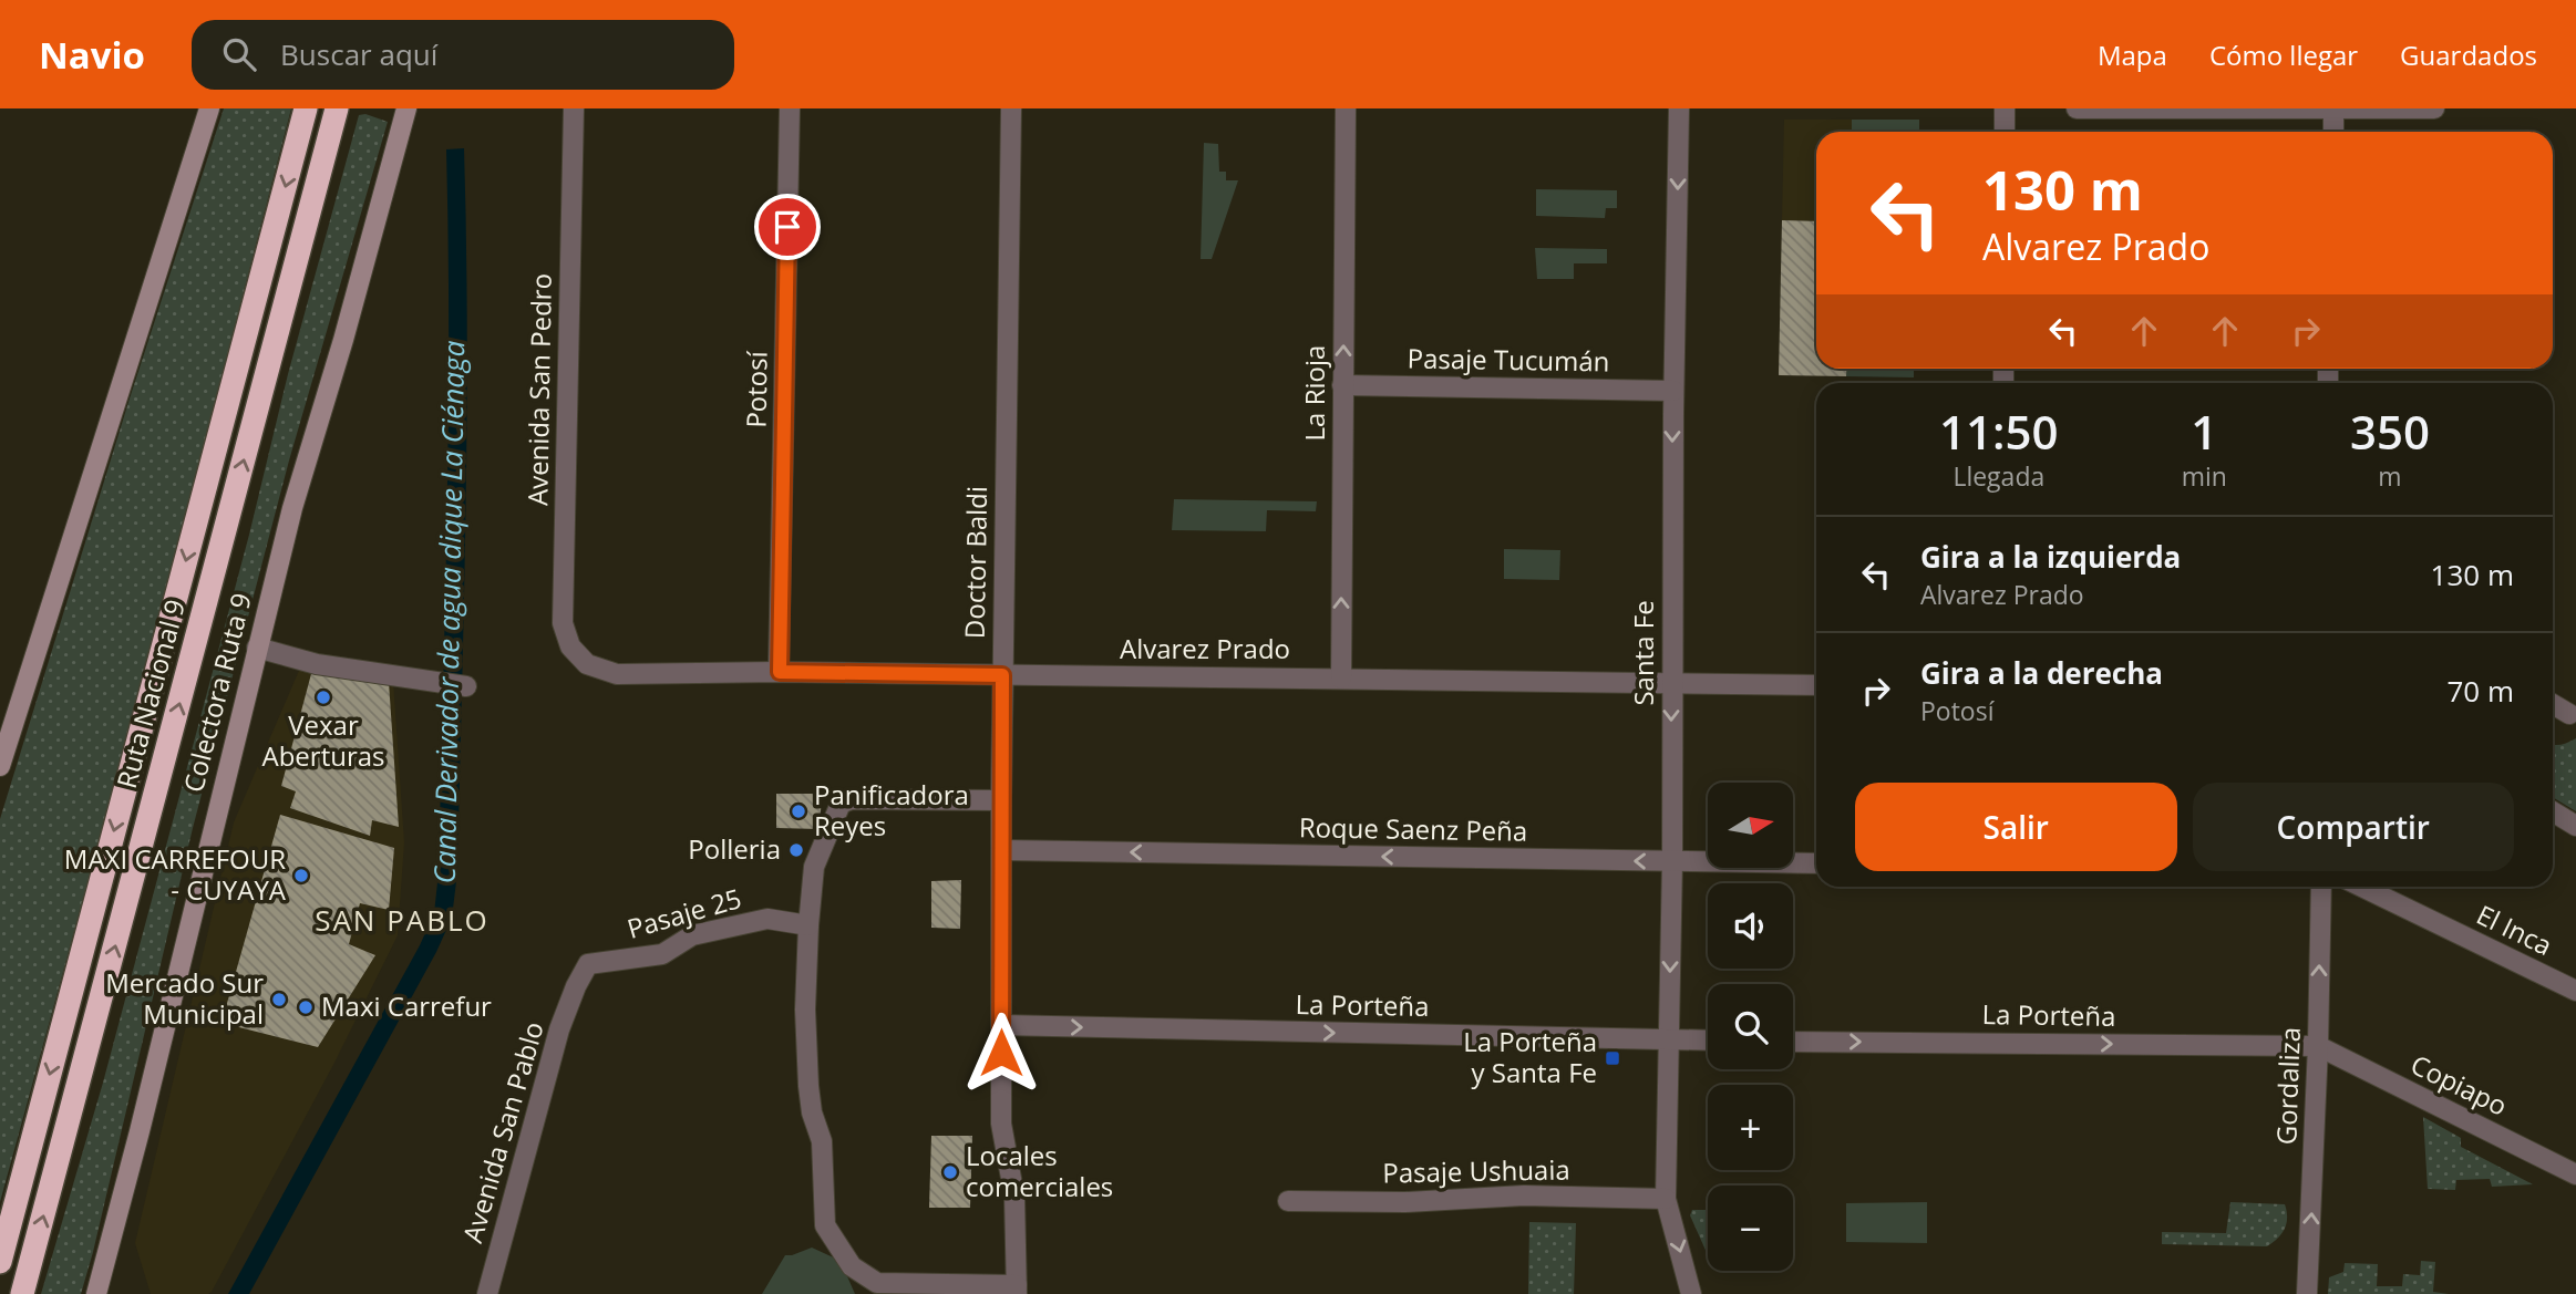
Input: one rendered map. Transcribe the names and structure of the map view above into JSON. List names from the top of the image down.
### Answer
{
  "streets": {
    "highway": ["Ruta Nacional 9"],
    "street": [
      "Pasaje Tucumán",
      "Avenida San Pedro",
      "Potosí",
      "La Rioja",
      "Doctor Baldi",
      "Alvarez Prado",
      "Santa Fe",
      "Colectora Ruta 9",
      "Roque Saenz Peña",
      "Pasaje 25",
      "El Inca",
      "La Porteña",
      "Gordaliza",
      "Copiapo",
      "Avenida San Pablo",
      "Pasaje Ushuaia"
    ]
  },
  "crossings": [
    ["Pasaje Tucumán", "La Rioja"],
    ["Pasaje Tucumán", "Santa Fe"],
    ["Avenida San Pedro", "Alvarez Prado"],
    ["Potosí", "Alvarez Prado"],
    ["La Rioja", "Alvarez Prado"],
    ["Doctor Baldi", "Alvarez Prado"],
    ["Doctor Baldi", "Roque Saenz Peña"],
    ["Doctor Baldi", "La Porteña"],
    ["Alvarez Prado", "Santa Fe"],
    ["Santa Fe", "Roque Saenz Peña"],
    ["Santa Fe", "La Porteña"],
    ["Santa Fe", "Pasaje Ushuaia"],
    ["Pasaje 25", "Avenida San Pablo"],
    ["La Porteña", "Gordaliza"],
    ["La Porteña", "Copiapo"],
    ["Gordaliza", "Copiapo"]
  ],
  "one_way": [
    "La Rioja",
    "Santa Fe",
    "Roque Saenz Peña",
    "La Porteña",
    "Gordaliza"
  ],
  "districts": ["SAN PABLO"],
  "water": ["Canal Derivador de agua dique La Ciénaga"],
  "places": {
    "other": [
      "Vexar Aberturas",
      "Panificadora Reyes",
      "Polleria",
      "MAXI CARREFOUR - CUYAYA",
      "Mercado Sur Municipal",
      "Maxi Carrefur",
      "Locales comerciales"
    ],
    "transit": ["La Porteña y Santa Fe"]
  },
  "north": "right",
  "page": {
    "header": "Navio",
    "search": "Buscar aquí",
    "nav": ["Mapa", "Cómo llegar", "Guardados"],
    "turn": ["130 m", "Alvarez Prado"],
    "eta": [
      "11:50",
      "Llegada",
      "1",
      "min",
      "350",
      "m"
    ],
    "list": [
      {
        "name": "Gira a la izquierda",
        "note": "Alvarez Prado",
        "value": "130 m"
      },
      {
        "name": "Gira a la derecha",
        "note": "Potosí",
        "value": "70 m"
      }
    ],
    "buttons": ["Salir", "Compartir"],
    "map_buttons": ["+", "−"]
  }
}
